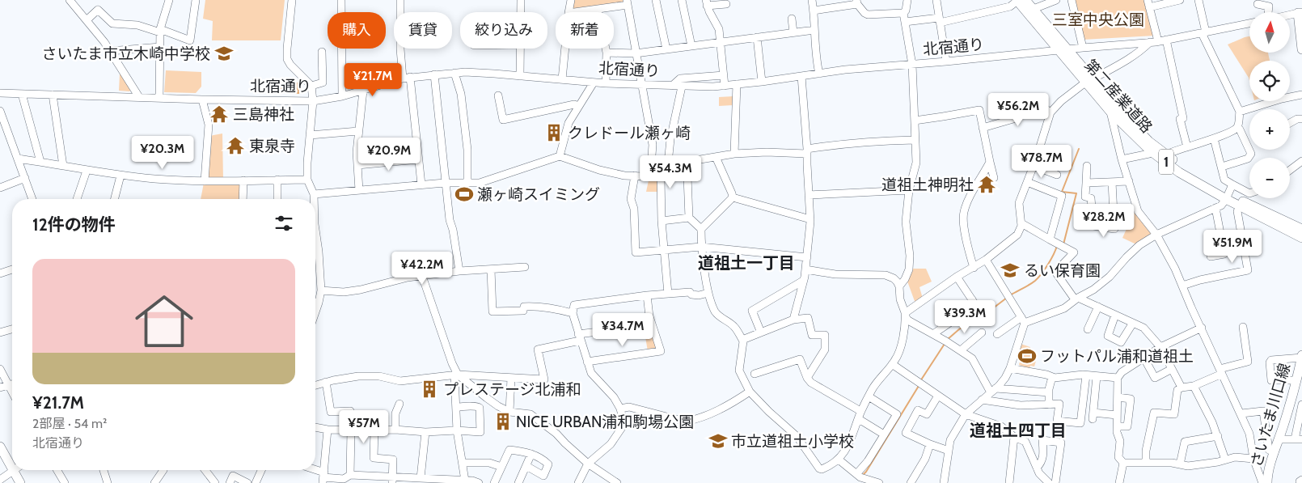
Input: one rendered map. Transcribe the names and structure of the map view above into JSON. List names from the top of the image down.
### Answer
{
  "streets": {
    "main road": ["第二産業道路", "1", "さいたま川口線"],
    "street": ["北宿通り"]
  },
  "crossings": [
    ["北宿通り", "第二産業道路"]
  ],
  "districts": ["道祖土一丁目", "道祖土四丁目"],
  "parks": ["三室中央公園"],
  "places": {
    "school or university": ["さいたま市立木崎中学校", "るい保育園", "市立道祖土小学校"],
    "temple": ["三島神社", "東泉寺", "道祖土神明社"],
    "building": ["クレドール瀬ヶ崎", "プレステージ北浦和", "NICE URBAN浦和駒場公園"],
    "sports": ["瀬ヶ崎スイミング", "フットパル浦和道祖土"]
  },
  "north": "top",
  "page": {
    "map_buttons": ["+", "−"],
    "chip": [
      "購入",
      "賃貸",
      "絞り込み",
      "新着"
    ],
    "price": [
      "¥21.7M",
      "¥56.2M",
      "¥20.3M",
      "¥20.9M",
      "¥78.7M",
      "¥54.3M",
      "¥28.2M",
      "¥51.9M",
      "¥42.2M",
      "¥39.3M",
      "¥34.7M",
      "¥57M"
    ],
    "heading": "12件の物件",
    "list": [
      {
        "name": "¥21.7M",
        "note": "2部屋 · 54 m² · 北宿通り"
      }
    ]
  }
}
